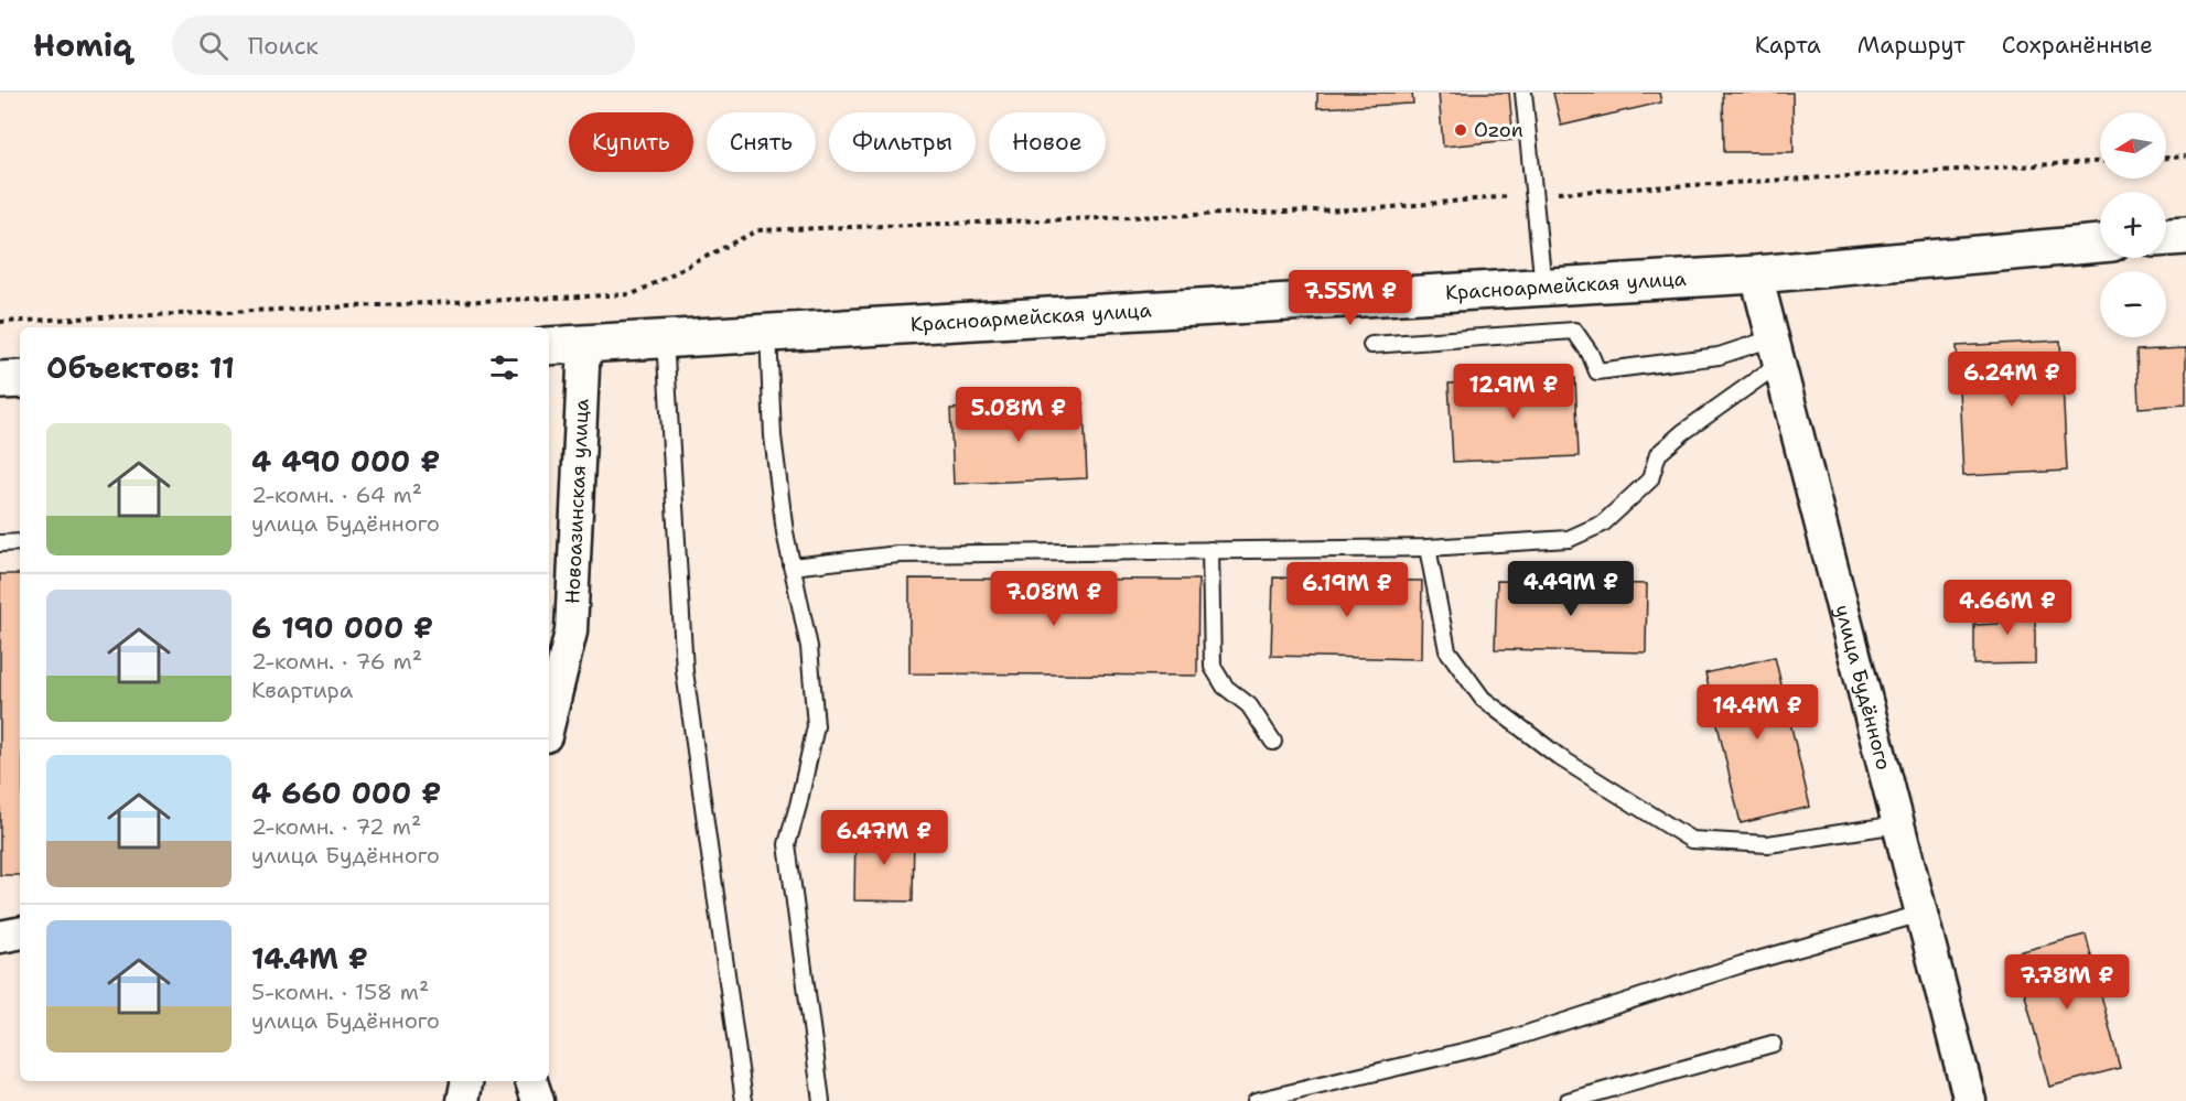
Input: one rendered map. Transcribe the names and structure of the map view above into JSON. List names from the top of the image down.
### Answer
{
  "streets": {
    "street": ["Красноармейская улица", "Новоазинская улица", "улица Будённого"]
  },
  "crossings": [
    ["Красноармейская улица", "Новоазинская улица"],
    ["Красноармейская улица", "улица Будённого"]
  ],
  "places": ["Ozon"],
  "north": "left",
  "page": {
    "header": "Homiq",
    "search": "Поиск",
    "nav": ["Карта", "Маршрут", "Сохранённые"],
    "map_buttons": ["+", "−"],
    "chip": [
      "Купить",
      "Снять",
      "Фильтры",
      "Новое"
    ],
    "price": [
      "7.55M ₽",
      "6.24M ₽",
      "12.9M ₽",
      "5.08M ₽",
      "4.49M ₽",
      "6.19M ₽",
      "7.08M ₽",
      "4.66M ₽",
      "14.4M ₽",
      "6.47M ₽",
      "7.78M ₽"
    ],
    "heading": "Объектов: 11",
    "list": [
      {
        "name": "4 490 000 ₽",
        "note": "2-комн. · 64 m² · улица Будённого"
      },
      {
        "name": "6 190 000 ₽",
        "note": "2-комн. · 76 m² · Квартира"
      },
      {
        "name": "4 660 000 ₽",
        "note": "2-комн. · 72 m² · улица Будённого"
      },
      {
        "name": "14.4M ₽",
        "note": "5-комн. · 158 m² · улица Будённого"
      }
    ]
  }
}
